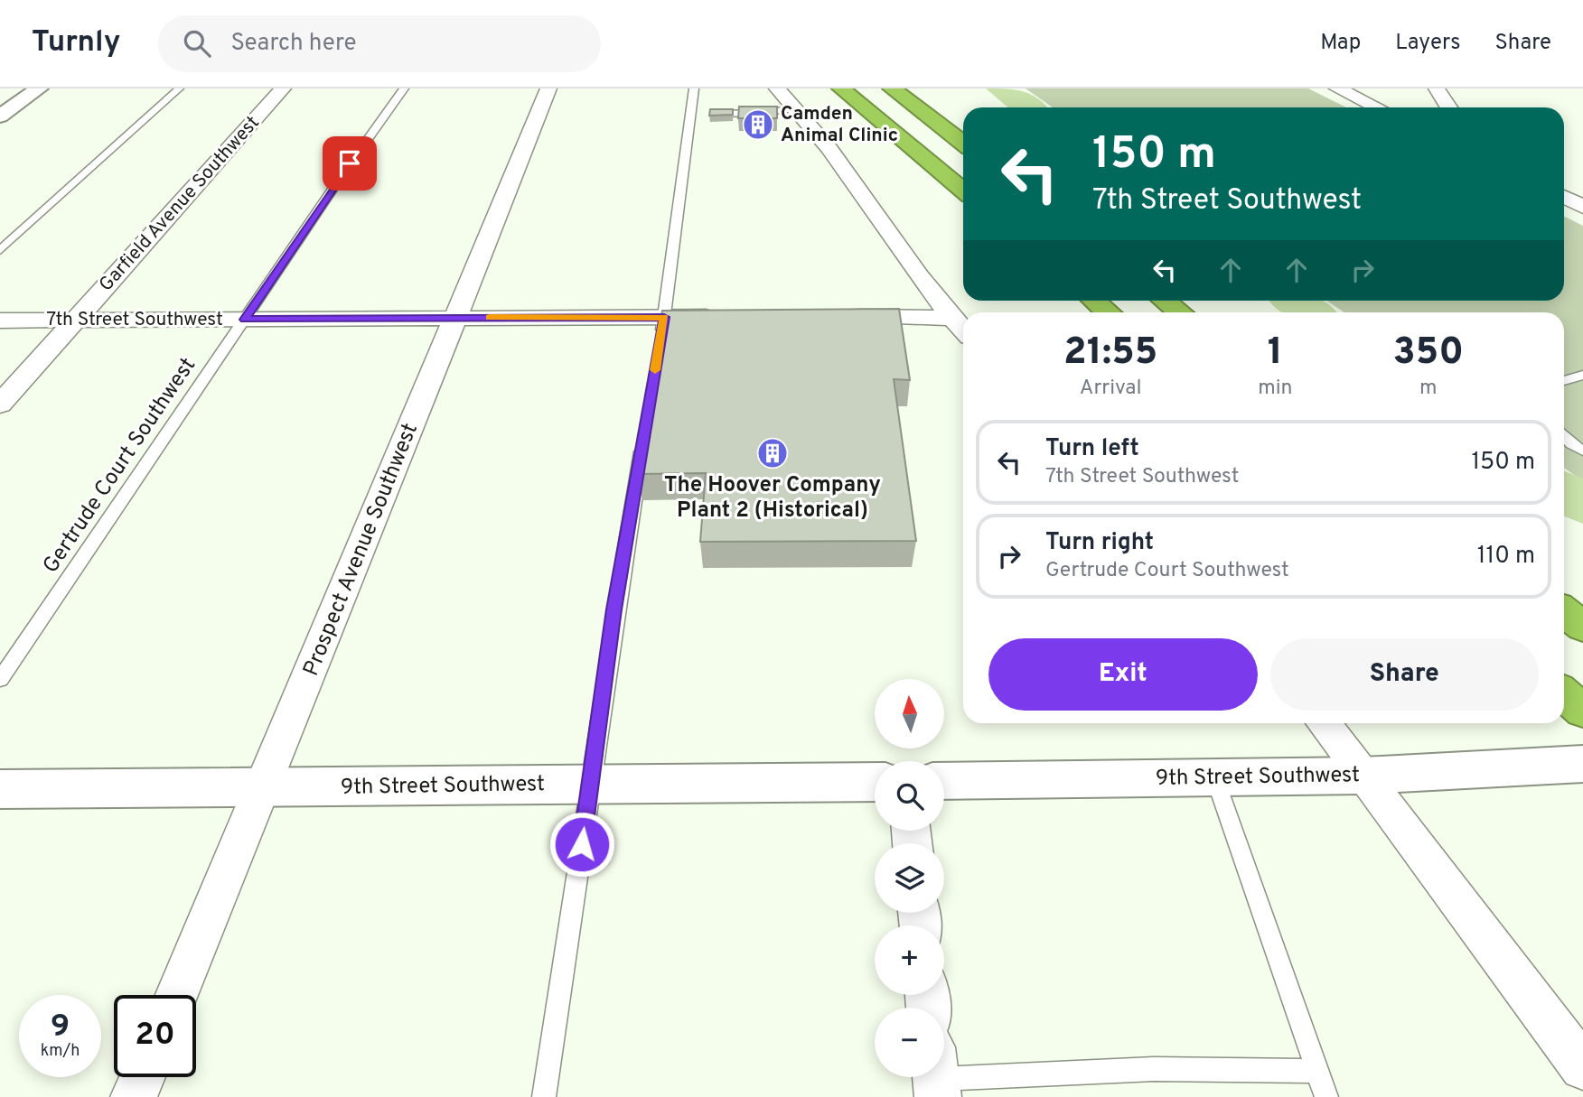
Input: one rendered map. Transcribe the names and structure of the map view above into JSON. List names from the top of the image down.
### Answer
{
  "streets": {
    "street": [
      "Garfield Avenue Southwest",
      "7th Street Southwest",
      "Prospect Avenue Southwest",
      "9th Street Southwest"
    ],
    "lane": ["Gertrude Court Southwest"]
  },
  "crossings": [
    ["Garfield Avenue Southwest", "7th Street Southwest"],
    ["7th Street Southwest", "Gertrude Court Southwest"],
    ["7th Street Southwest", "Prospect Avenue Southwest"],
    ["Prospect Avenue Southwest", "9th Street Southwest"]
  ],
  "places": {
    "building": ["Camden Animal Clinic", "The Hoover Company Plant 2 (Historical)"]
  },
  "north": "top",
  "page": {
    "header": "Turnly",
    "search": "Search here",
    "nav": ["Map", "Layers", "Share"],
    "turn": ["150 m", "7th Street Southwest"],
    "eta": [
      "21:55",
      "Arrival",
      "1",
      "min",
      "350",
      "m"
    ],
    "list": [
      {
        "name": "Turn left",
        "note": "7th Street Southwest",
        "value": "150 m"
      },
      {
        "name": "Turn right",
        "note": "Gertrude Court Southwest",
        "value": "110 m"
      }
    ],
    "buttons": ["Exit", "Share"],
    "map_buttons": ["+", "−"],
    "speed": "9 km/h",
    "limit": "20"
  }
}
